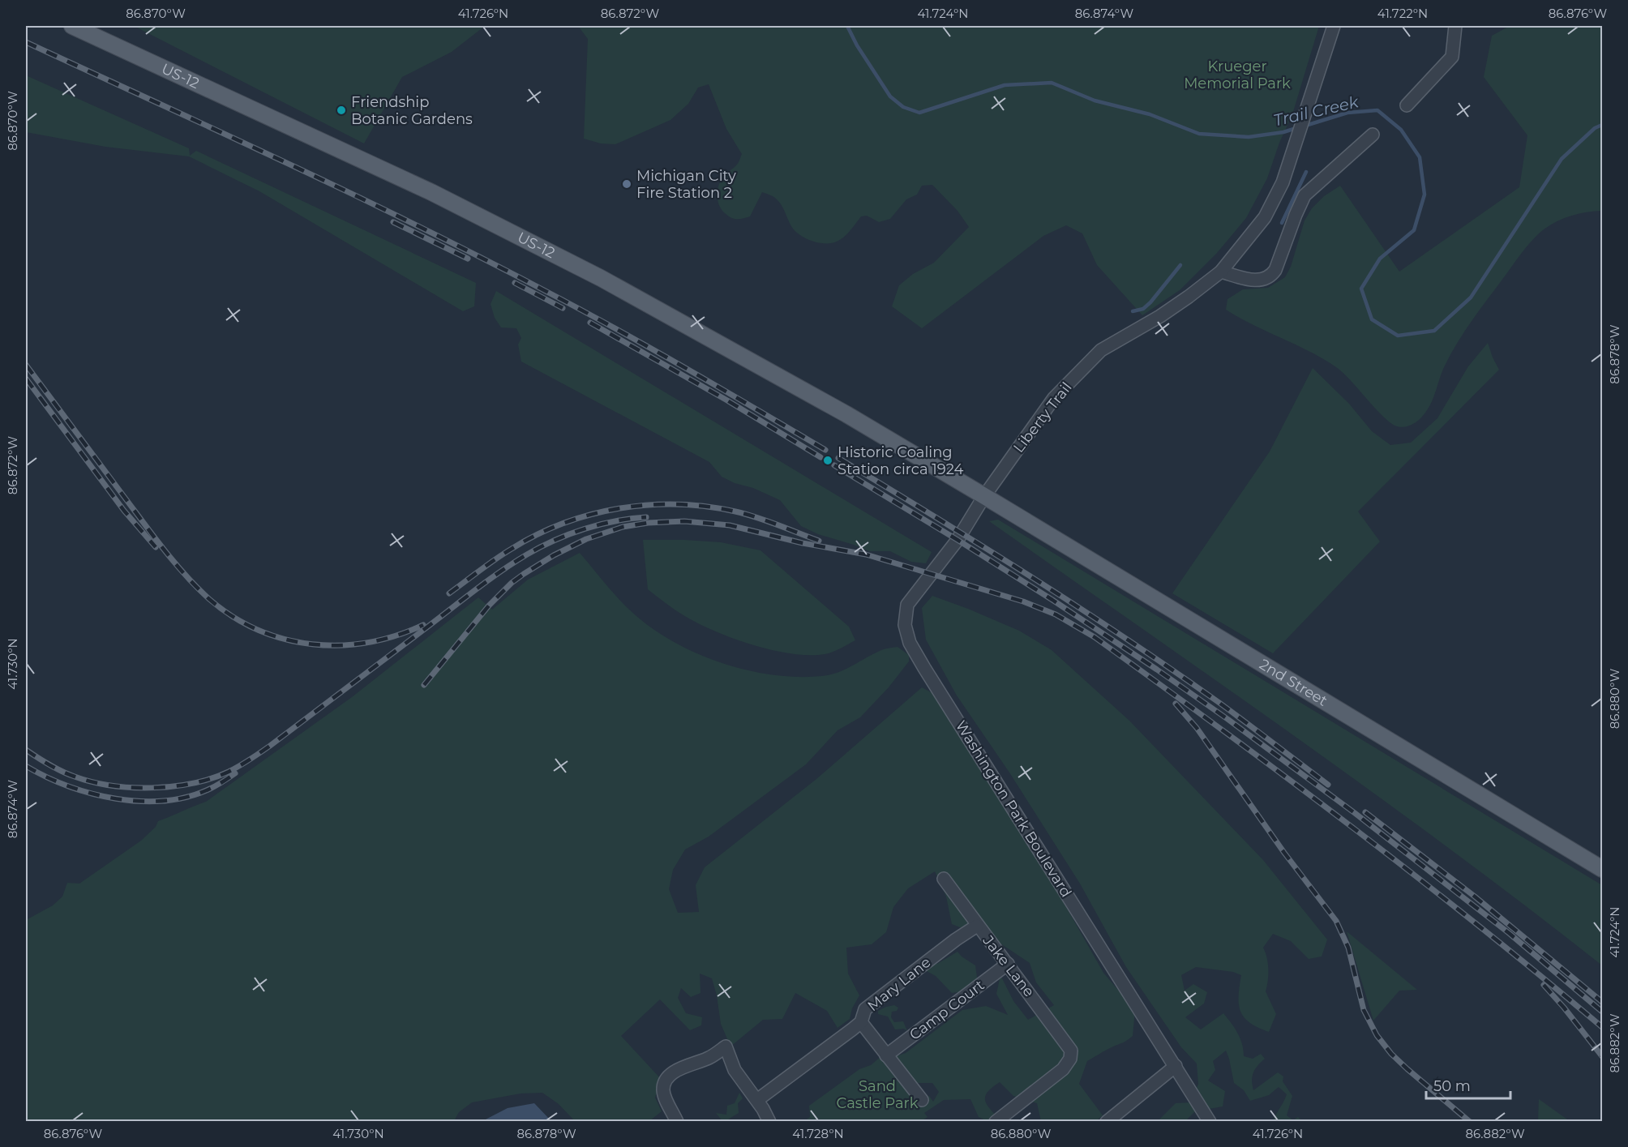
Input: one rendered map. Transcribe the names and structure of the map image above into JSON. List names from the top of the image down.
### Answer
{
  "streets": {
    "main road": ["US-12", "2nd Street"],
    "street": [
      "Liberty Trail",
      "Washington Park Boulevard",
      "Jake Lane",
      "Mary Lane",
      "Camp Court"
    ]
  },
  "crossings": [
    ["US-12", "Liberty Trail"],
    ["US-12", "2nd Street"],
    ["US-12", "Washington Park Boulevard"],
    ["Liberty Trail", "2nd Street"],
    ["Liberty Trail", "Washington Park Boulevard"],
    ["2nd Street", "Washington Park Boulevard"],
    ["Jake Lane", "Mary Lane"],
    ["Jake Lane", "Camp Court"]
  ],
  "water": ["Trail Creek"],
  "parks": ["Krueger Memorial Park", "Sand Castle Park"],
  "places": ["Friendship Botanic Gardens", "Michigan City Fire Station 2", "Historic Coaling Station circa 1924"],
  "scale_bar": "50 m",
  "coordinates": [
    "86.870°W",
    "41.726°N",
    "86.872°W",
    "41.724°N",
    "86.874°W",
    "41.722°N",
    "86.876°W",
    "86.878°W",
    "41.730°N",
    "86.880°W",
    "86.882°W",
    "41.728°N"
  ]
}
